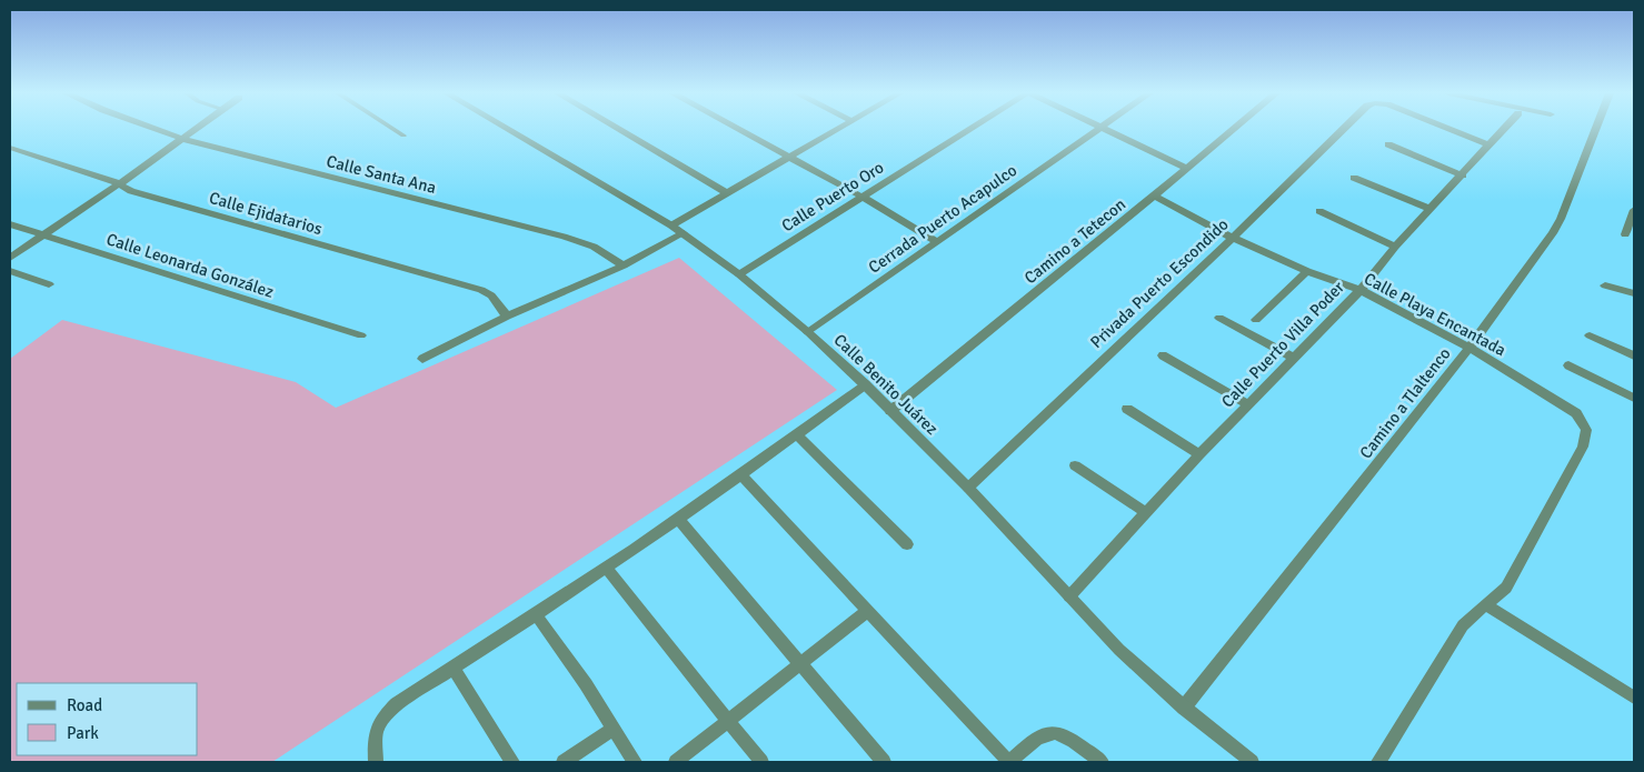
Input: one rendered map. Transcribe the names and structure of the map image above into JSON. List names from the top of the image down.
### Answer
{
  "streets": {
    "street": [
      "Calle Santa Ana",
      "Calle Puerto Oro",
      "Calle Ejidatarios",
      "Cerrada Puerto Acapulco",
      "Camino a Tetecon",
      "Calle Leonarda González",
      "Privada Puerto Escondido",
      "Calle Playa Encantada",
      "Calle Puerto Villa Poder",
      "Calle Benito Juárez",
      "Camino a Tlaltenco"
    ]
  },
  "crossings": [
    ["Calle Puerto Oro", "Calle Benito Juárez"],
    ["Cerrada Puerto Acapulco", "Calle Benito Juárez"],
    ["Camino a Tetecon", "Calle Playa Encantada"],
    ["Camino a Tetecon", "Calle Benito Juárez"],
    ["Privada Puerto Escondido", "Calle Playa Encantada"],
    ["Privada Puerto Escondido", "Calle Puerto Villa Poder"],
    ["Privada Puerto Escondido", "Calle Benito Juárez"],
    ["Calle Playa Encantada", "Calle Puerto Villa Poder"],
    ["Calle Playa Encantada", "Camino a Tlaltenco"],
    ["Calle Puerto Villa Poder", "Calle Benito Juárez"],
    ["Calle Benito Juárez", "Camino a Tlaltenco"]
  ],
  "legend": ["Road", "Park"]
}
